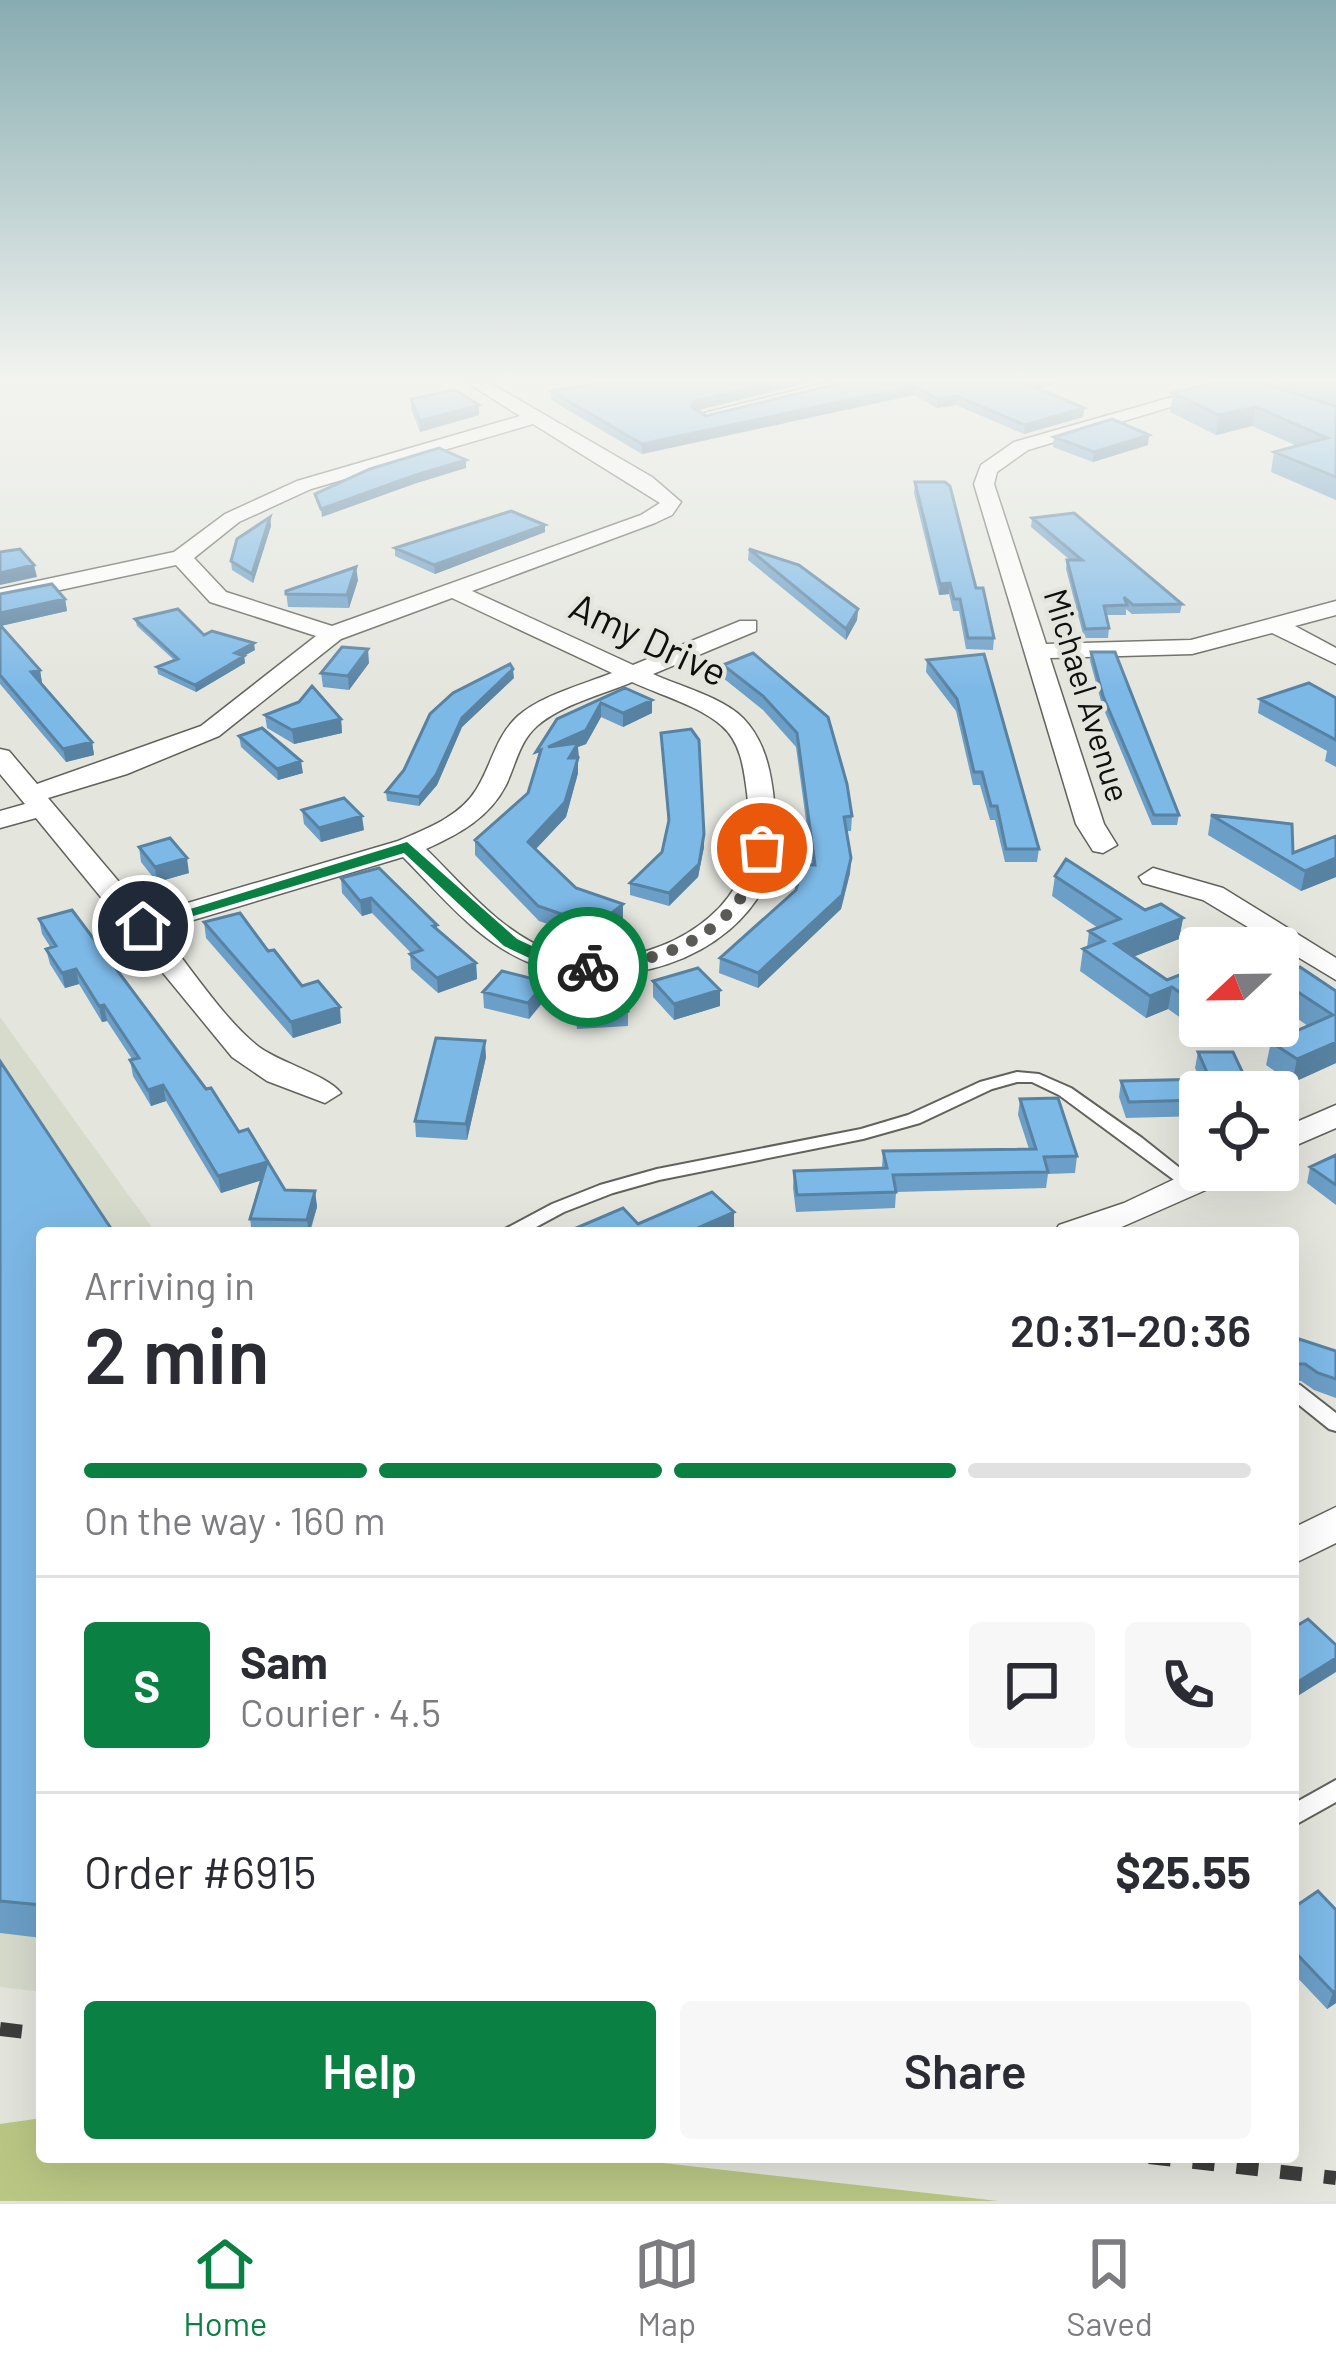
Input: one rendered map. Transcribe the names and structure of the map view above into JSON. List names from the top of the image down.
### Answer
{
  "streets": {
    "street": ["Amy Drive", "Michael Avenue"]
  },
  "north": "left",
  "page": {
    "heading": ["2 min", "Arriving in", "20:31–20:36"],
    "panel": [
      "Sam",
      "Courier · 4.5",
      "Order #6915",
      "$25.55"
    ],
    "bar": "On the way · 160 m",
    "round": "S",
    "buttons": ["Help", "Share"],
    "tabs": ["Home", "Map", "Saved"]
  }
}
